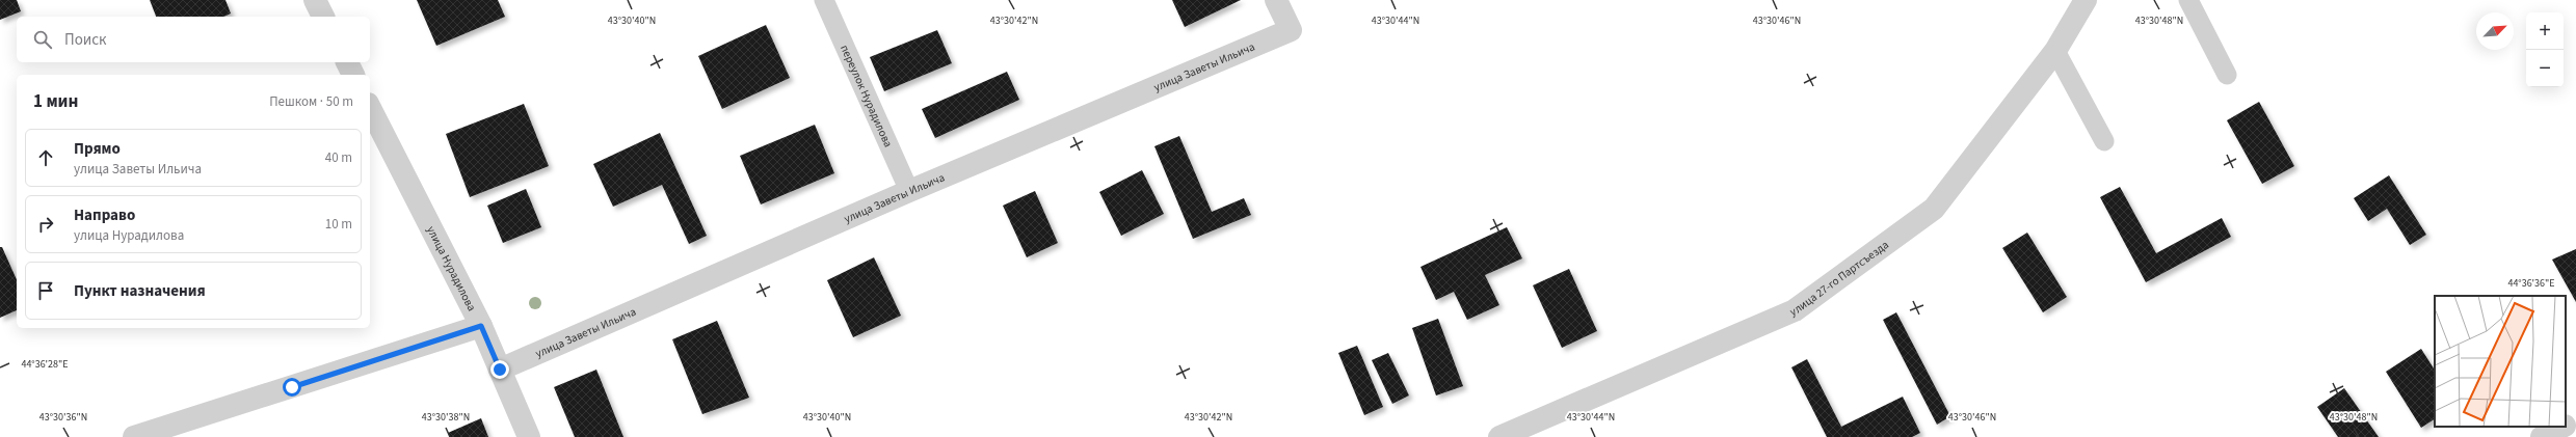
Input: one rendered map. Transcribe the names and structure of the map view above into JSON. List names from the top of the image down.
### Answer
{
  "streets": {
    "street": ["улица Заветы Ильича", "улица Нурадилова", "улица 27-го Партсъезда"],
    "lane": ["переулок Нурадилова"]
  },
  "crossings": [
    ["улица Заветы Ильича", "переулок Нурадилова"],
    ["улица Заветы Ильича", "улица Нурадилова"]
  ],
  "north": "top right",
  "page": {
    "map_buttons": ["+", "−"],
    "search": "Поиск",
    "heading": ["1 мин", "Пешком · 50 m"],
    "list": [
      ["Прямо", "улица Заветы Ильича", "40 m"],
      ["Направо", "улица Нурадилова", "10 m"],
      "Пункт назначения"
    ]
  },
  "coordinates": [
    "43°30'40\"N",
    "43°30'42\"N",
    "43°30'44\"N",
    "43°30'46\"N",
    "43°30'48\"N",
    "44°36'36\"E",
    "44°36'28\"E",
    "43°30'36\"N",
    "43°30'38\"N"
  ]
}
